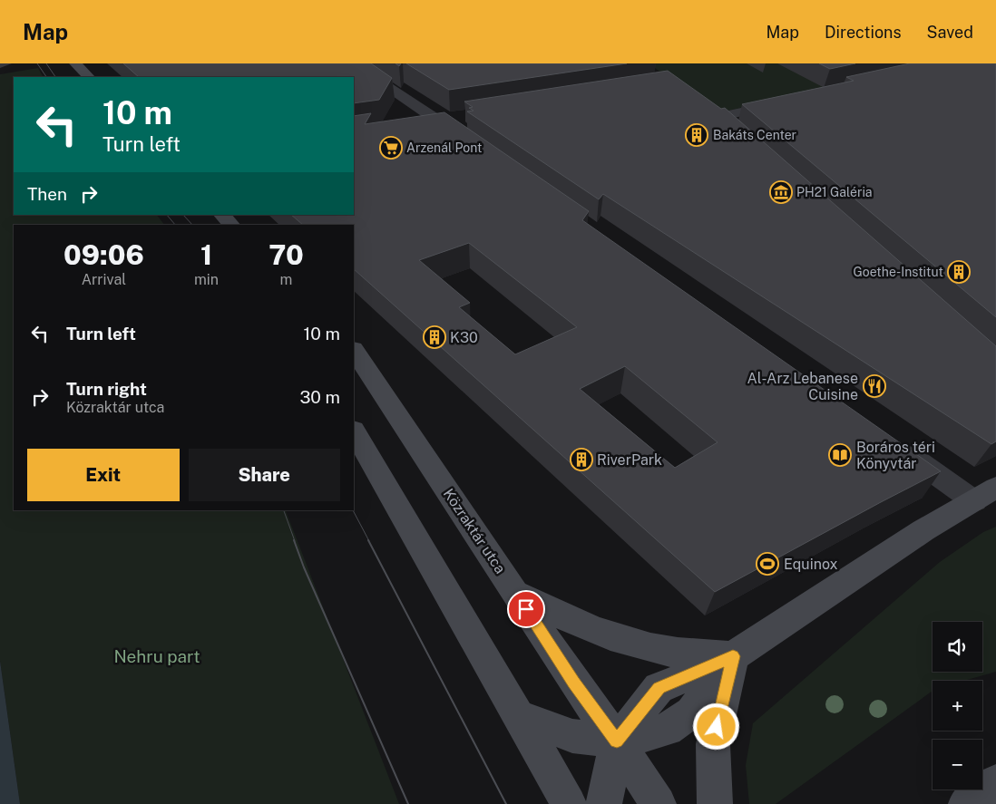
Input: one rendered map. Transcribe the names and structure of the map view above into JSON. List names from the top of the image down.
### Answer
{
  "streets": {
    "main road": ["Közraktár utca"]
  },
  "parks": ["Nehru part"],
  "places": {
    "building": [
      "Bakáts Center",
      "Goethe-Institut",
      "K30",
      "RiverPark"
    ],
    "supermarket": ["Arzenál Pont"],
    "museum": ["PH21 Galéria"],
    "restaurant": ["Al-Arz Lebanese Cuisine"],
    "library": ["Boráros téri Könyvtár"],
    "sports": ["Equinox"]
  },
  "page": {
    "header": "Map",
    "nav": ["Map", "Directions", "Saved"],
    "turn": ["10 m", "Turn left"],
    "then": "Then",
    "eta": [
      "09:06",
      "Arrival",
      "1",
      "min",
      "70",
      "m"
    ],
    "list": [
      {
        "name": "Turn left",
        "value": "10 m"
      },
      {
        "name": "Turn right",
        "note": "Közraktár utca",
        "value": "30 m"
      }
    ],
    "buttons": ["Exit", "Share"],
    "map_buttons": ["+", "−"]
  }
}
